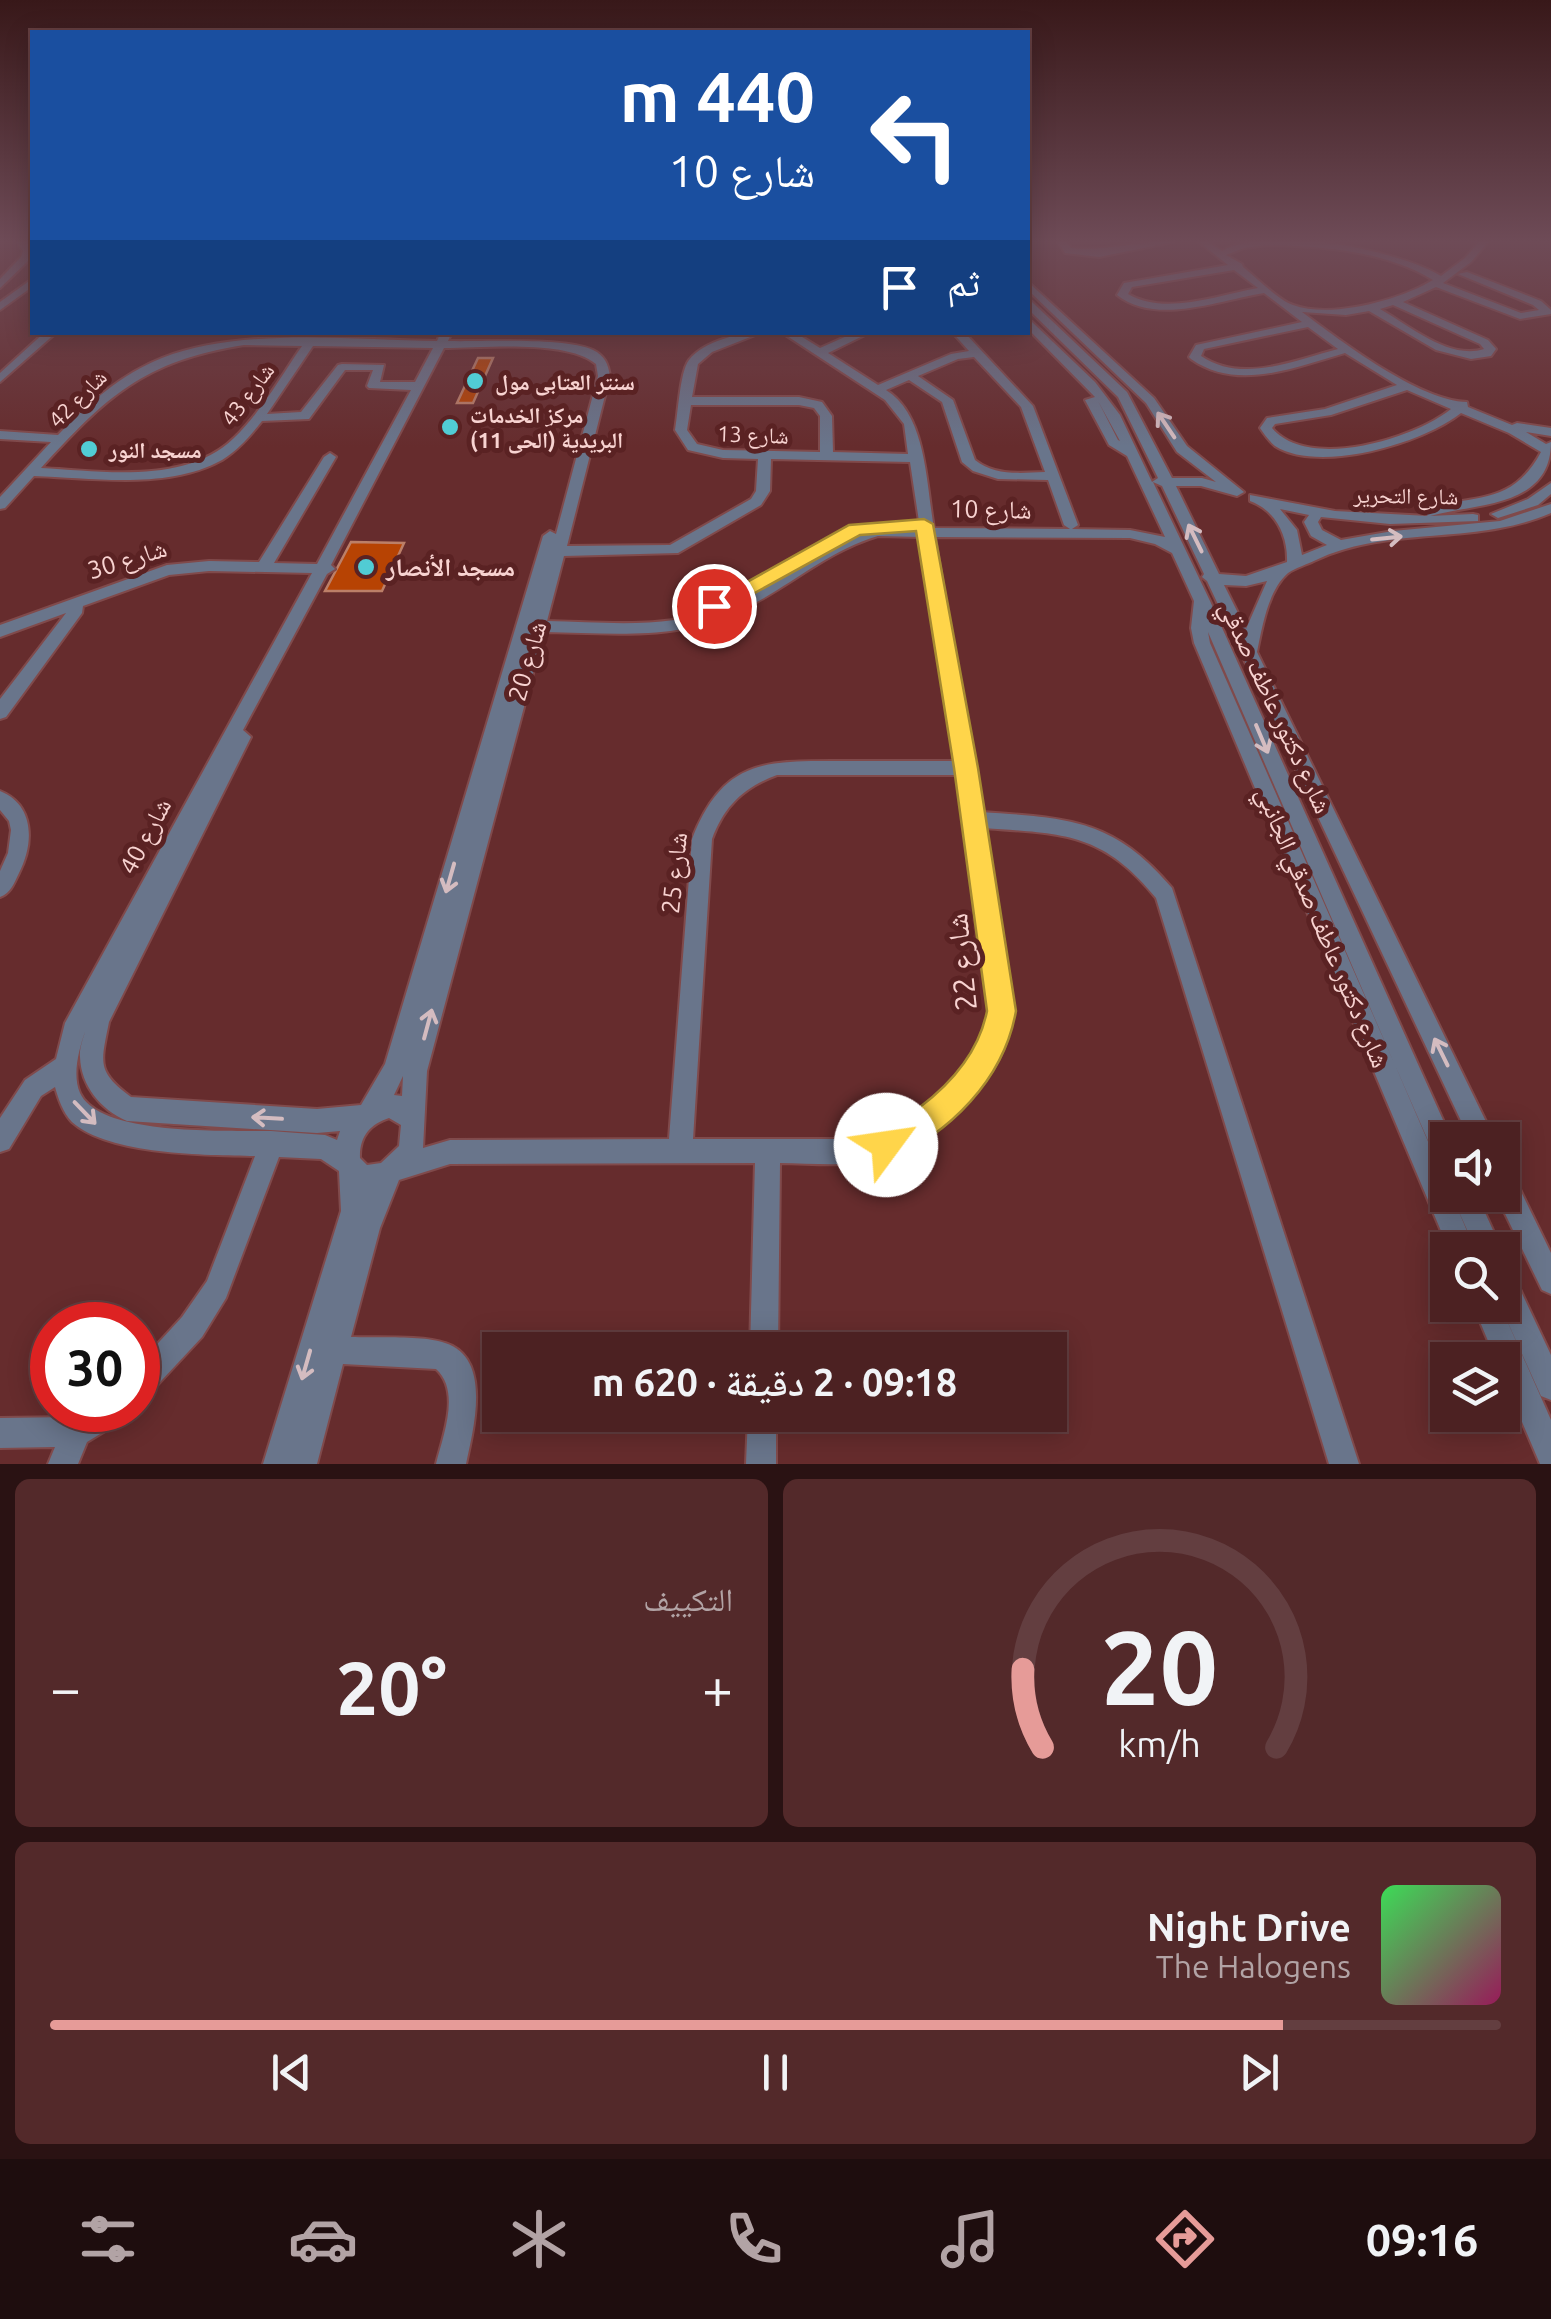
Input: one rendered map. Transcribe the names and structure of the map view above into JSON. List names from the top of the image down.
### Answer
{
  "streets": {
    "street": [
      "شارع 43",
      "شارع 42",
      "شارع 13",
      "شارع التحرير",
      "شارع 10",
      "شارع 30",
      "شارع 20",
      "شارع دكتور عاطف صدقي",
      "شارع 40",
      "شارع 25",
      "شارع دكتور عاطف صدقي الجانبي",
      "شارع 22"
    ]
  },
  "crossings": [
    ["شارع 43", "شارع 42"],
    ["شارع 42", "شارع 20"],
    ["شارع 42", "شارع 40"],
    ["شارع 13", "شارع 22"],
    ["شارع التحرير", "شارع دكتور عاطف صدقي"],
    ["شارع 10", "شارع 20"],
    ["شارع 10", "شارع دكتور عاطف صدقي"],
    ["شارع 10", "شارع 22"],
    ["شارع 30", "شارع 40"],
    ["شارع 20", "شارع 40"],
    ["شارع 20", "شارع 22"],
    ["شارع دكتور عاطف صدقي", "شارع دكتور عاطف صدقي الجانبي"],
    ["شارع 40", "شارع 22"],
    ["شارع 25", "شارع 22"]
  ],
  "places": [
    "سنتر العتابى مول",
    "مركز الخدمات البريدية (الحى 11)",
    "مسجد النور",
    "مسجد الأنصار"
  ],
  "page": {
    "turn": ["440 m", "شارع 10"],
    "then": "ثم",
    "limit": "30",
    "trip": "09:18 · 2 دقيقة · 620 m",
    "tile": "التكييف",
    "heat": ["−", "20°", "+"],
    "song": ["Night Drive", "The Halogens"],
    "tabs": "09:16",
    "gauge": ["20", "km/h"]
  }
}
